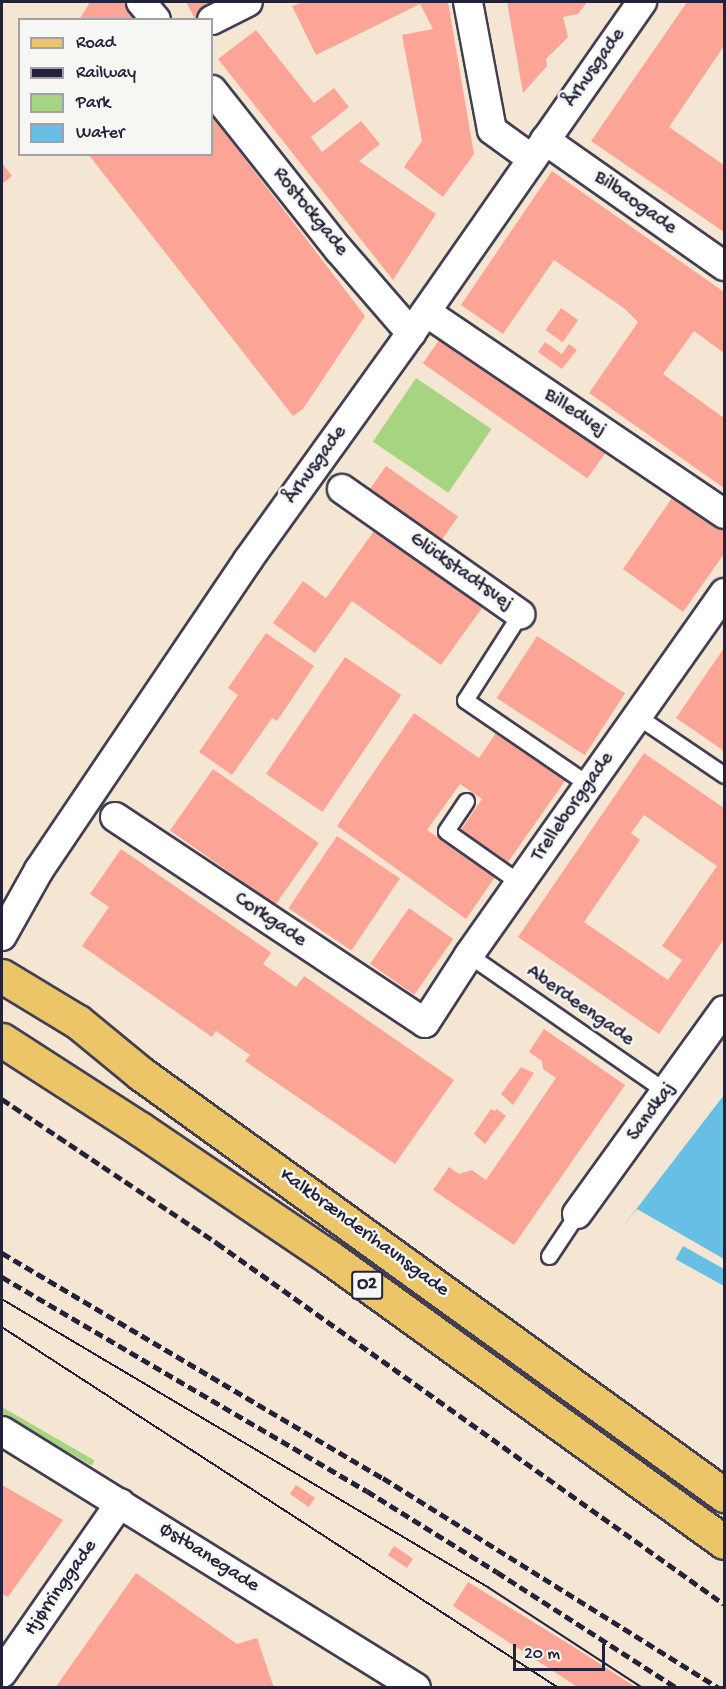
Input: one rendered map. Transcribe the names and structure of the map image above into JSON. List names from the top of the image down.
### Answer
{
  "streets": {
    "main road": ["Kalkbrænderihavnsgade", "O2"],
    "street": [
      "Århusgade",
      "Bilbaogade",
      "Rostockgade",
      "Billedvej",
      "Glückstadtsvej",
      "Trelleborggade",
      "Corkgade",
      "Sandkaj",
      "Østbanegade",
      "Hjørringgade"
    ],
    "lane": ["Aberdeengade"]
  },
  "crossings": [
    ["Århusgade", "Bilbaogade"],
    ["Århusgade", "Rostockgade"],
    ["Århusgade", "Billedvej"],
    ["Rostockgade", "Billedvej"],
    ["Glückstadtsvej", "Trelleborggade"],
    ["Trelleborggade", "Corkgade"],
    ["Trelleborggade", "Aberdeengade"],
    ["Aberdeengade", "Sandkaj"],
    ["Østbanegade", "Hjørringgade"]
  ],
  "legend": [
    "Road",
    "Railway",
    "Park",
    "Water"
  ],
  "scale_bar": "20 m"
}
